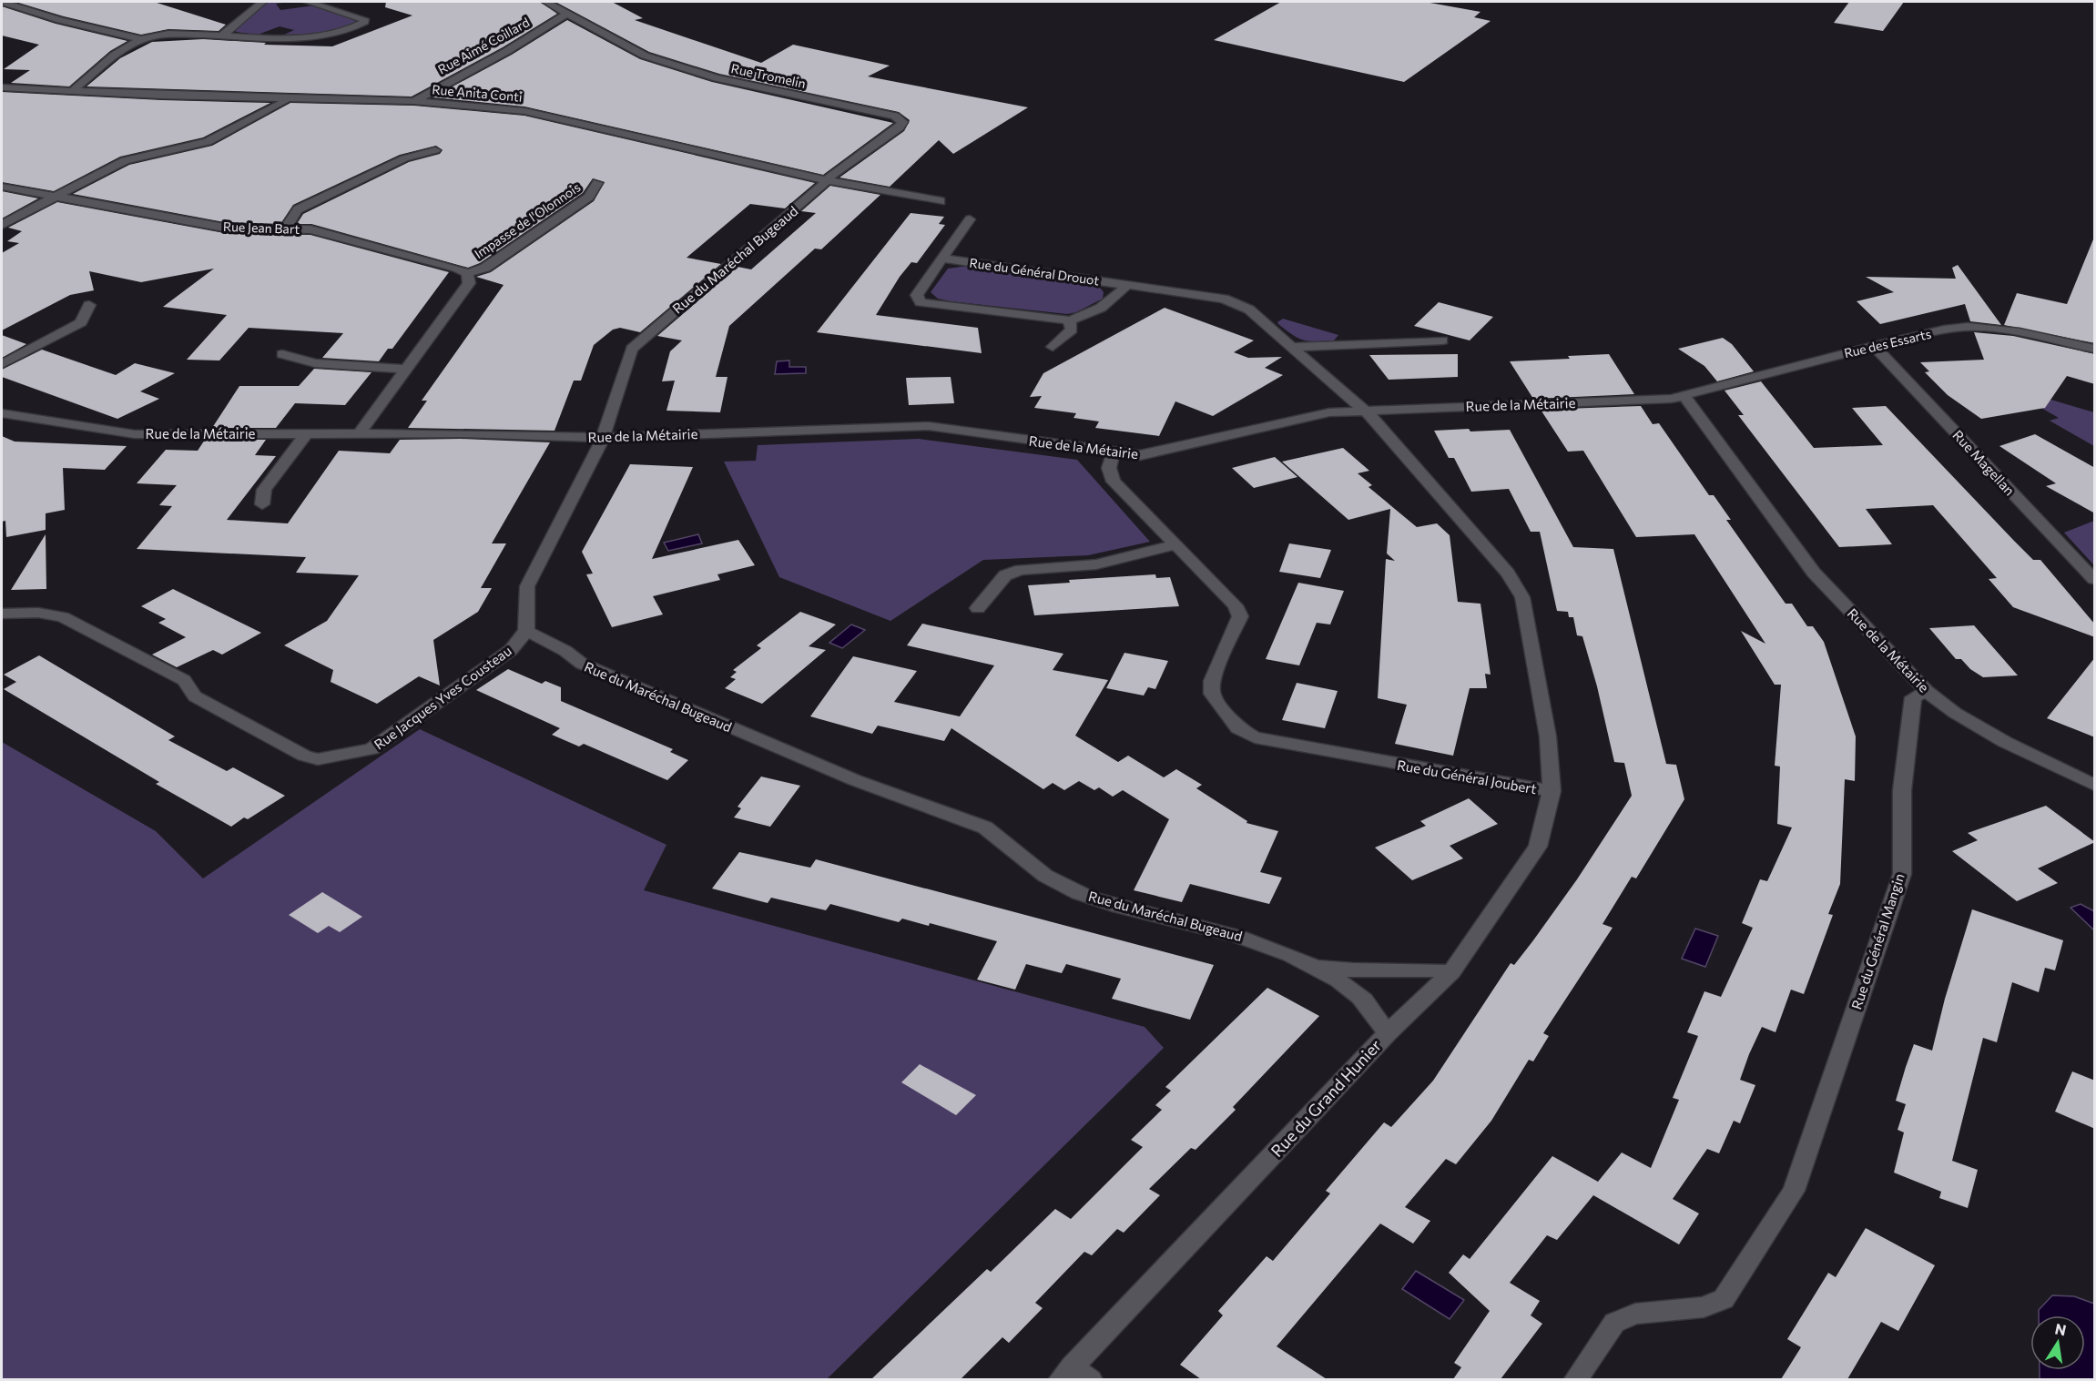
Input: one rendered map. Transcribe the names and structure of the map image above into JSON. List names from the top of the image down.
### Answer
{
  "streets": {
    "street": [
      "Rue Aimé Coillard",
      "Rue Tromelin",
      "Rue Anita Conti",
      "Impasse de l'Olonnois",
      "Rue Jean Bart",
      "Rue du Maréchal Bugeaud",
      "Rue du Général Drouot",
      "Rue des Essarts",
      "Rue de la Métairie",
      "Rue Magellan",
      "Rue Jacques Yves Cousteau",
      "Rue du Général Joubert",
      "Rue du Général Mangin",
      "Rue du Grand Hunier"
    ]
  },
  "crossings": [
    ["Rue Aimé Coillard", "Rue Tromelin"],
    ["Rue Aimé Coillard", "Rue Anita Conti"],
    ["Rue Tromelin", "Rue Anita Conti"],
    ["Rue Tromelin", "Rue du Maréchal Bugeaud"],
    ["Rue Anita Conti", "Rue du Maréchal Bugeaud"],
    ["Impasse de l'Olonnois", "Rue Jean Bart"],
    ["Rue du Maréchal Bugeaud", "Rue de la Métairie"],
    ["Rue du Maréchal Bugeaud", "Rue Jacques Yves Cousteau"],
    ["Rue du Maréchal Bugeaud", "Rue du Grand Hunier"],
    ["Rue du Général Drouot", "Rue de la Métairie"],
    ["Rue du Général Drouot", "Rue du Général Joubert"],
    ["Rue des Essarts", "Rue de la Métairie"],
    ["Rue des Essarts", "Rue Magellan"],
    ["Rue de la Métairie", "Rue du Général Joubert"],
    ["Rue de la Métairie", "Rue du Général Mangin"],
    ["Rue du Général Joubert", "Rue du Grand Hunier"]
  ],
  "north": "top"
}
